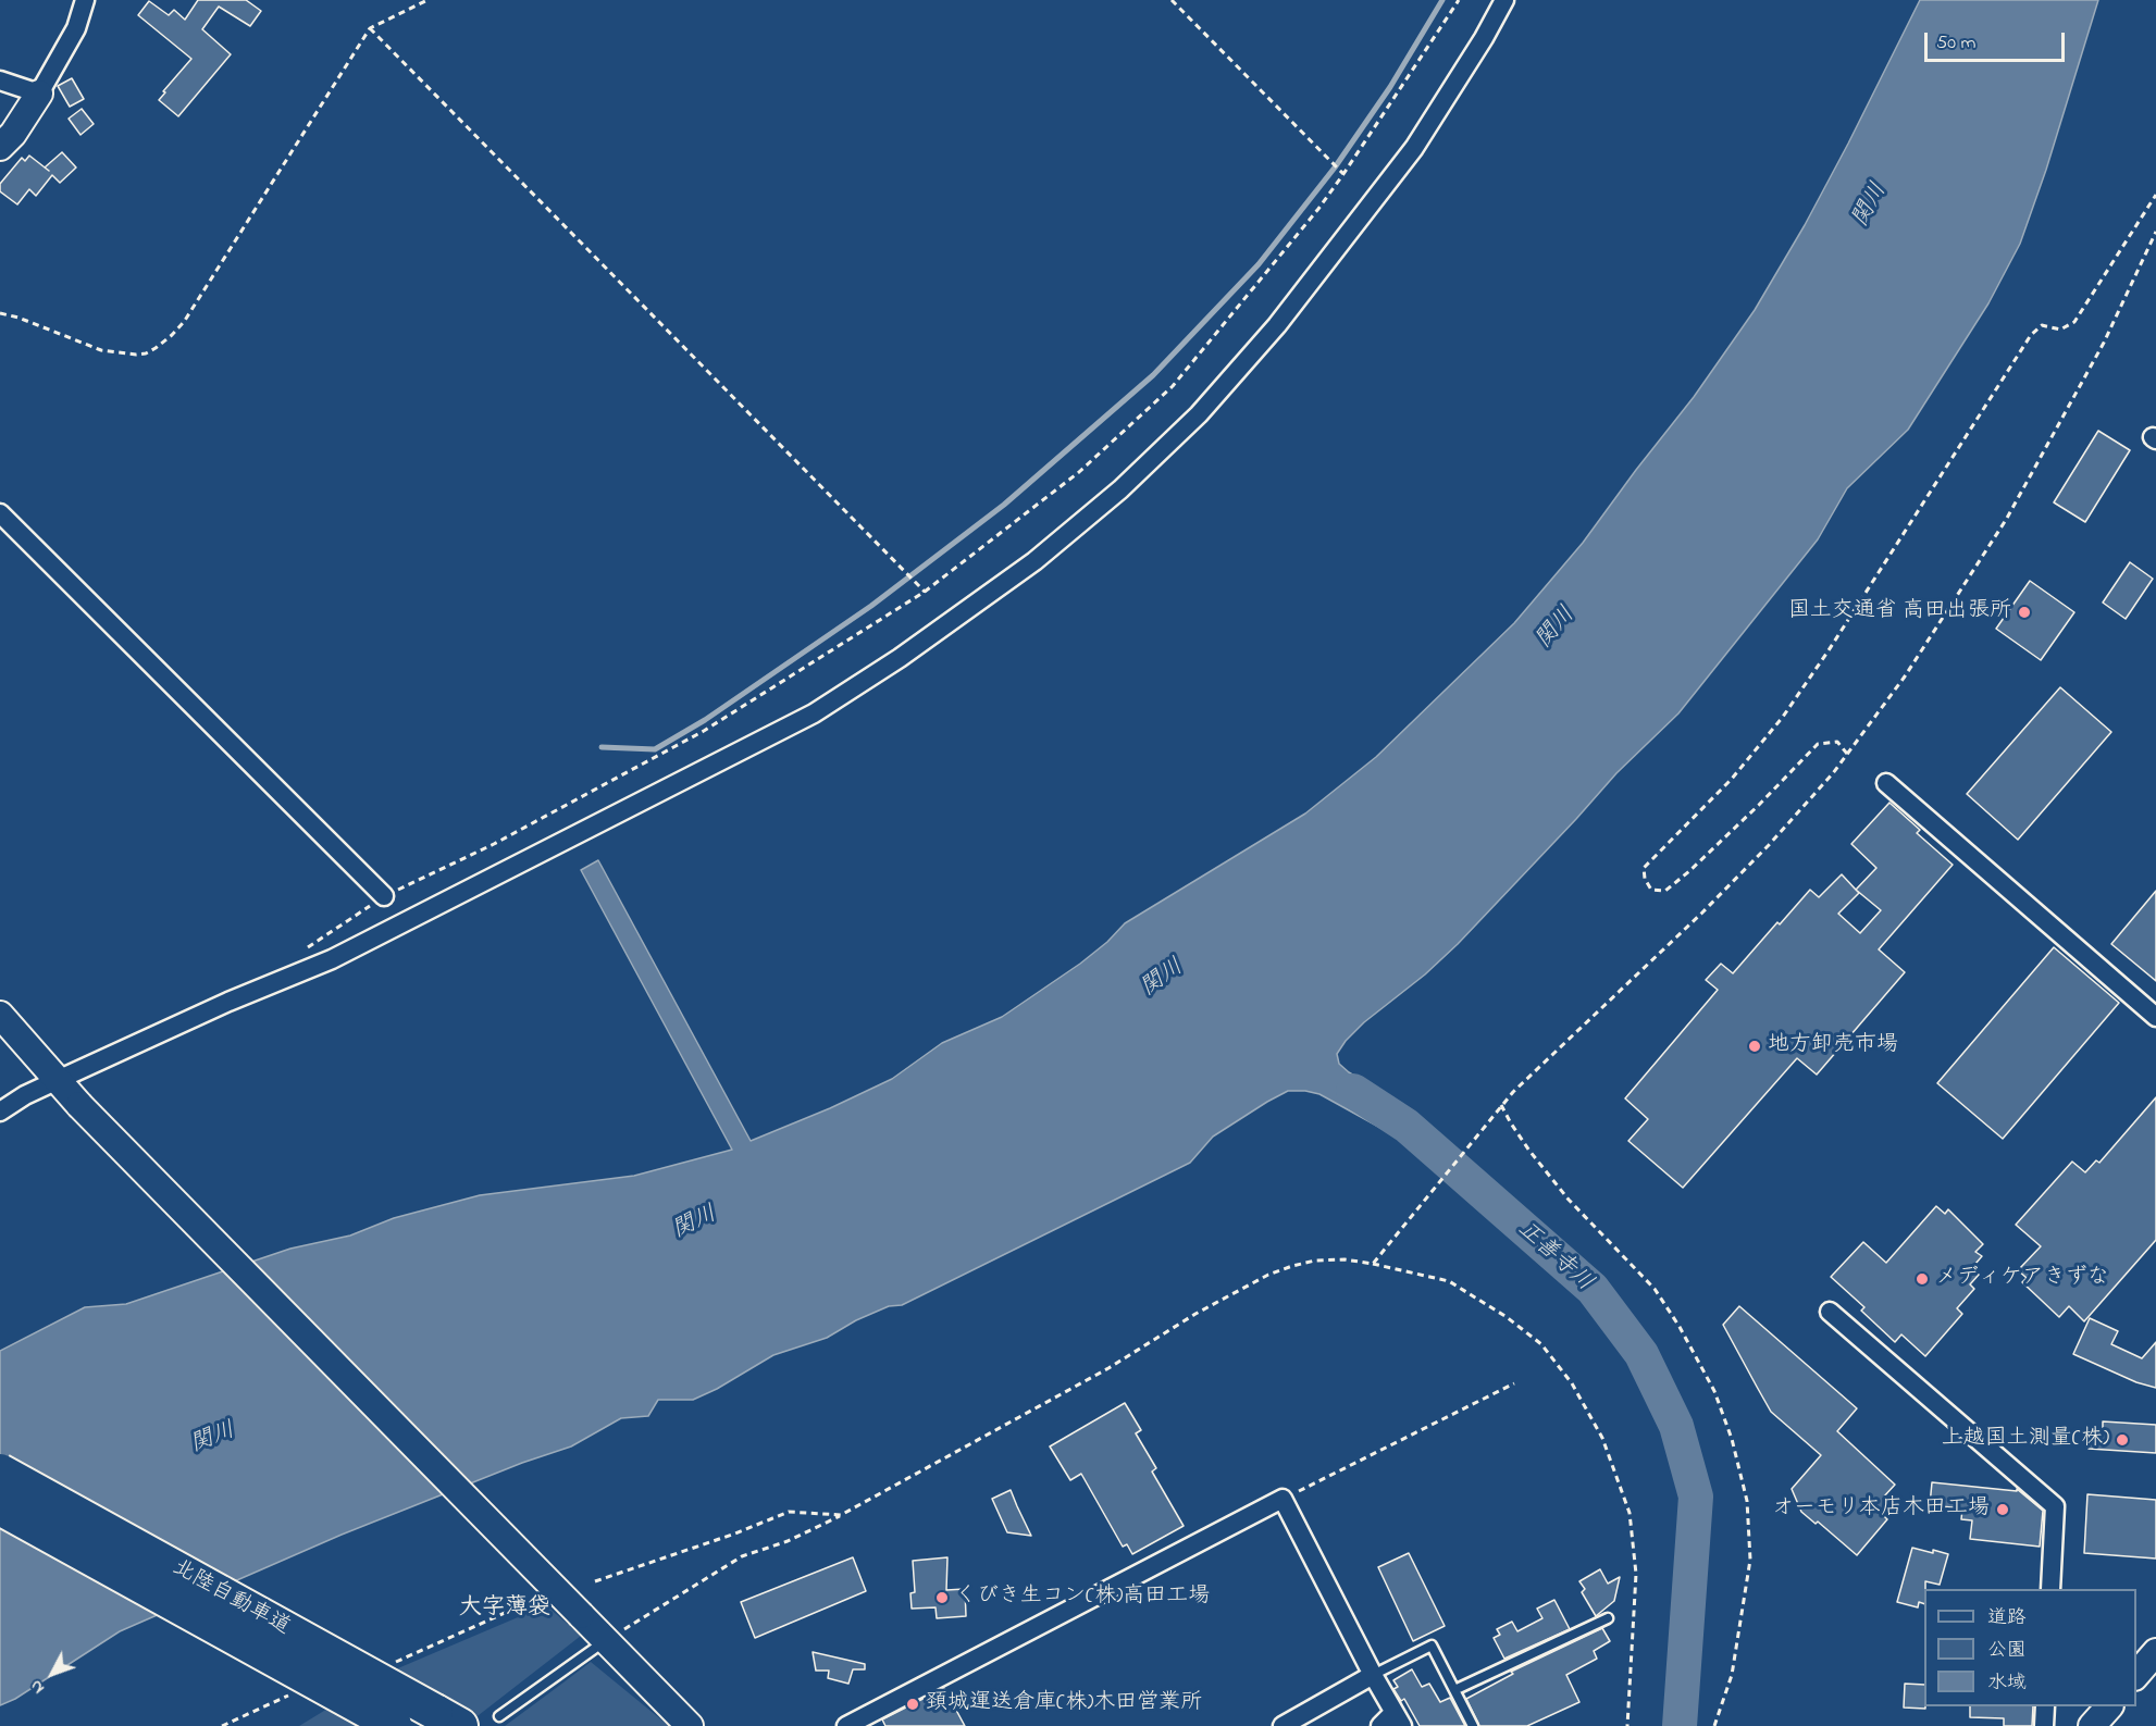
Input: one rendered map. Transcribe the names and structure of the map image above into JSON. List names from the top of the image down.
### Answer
{
  "streets": {
    "highway": ["北陸自動車道"]
  },
  "districts": ["大字薄袋"],
  "water": ["関川", "正善寺川"],
  "places": [
    "国土交通省 高田出張所",
    "地方卸売市場",
    "メディケアきずな",
    "上越国土測量(株)",
    "オーモリ本店木田工場",
    "くびき生コン(株)高田工場",
    "頚城運送倉庫(株)木田営業所"
  ],
  "legend": ["道路", "公園", "水域"],
  "scale_bar": "50 m",
  "north": "bottom left"
}
